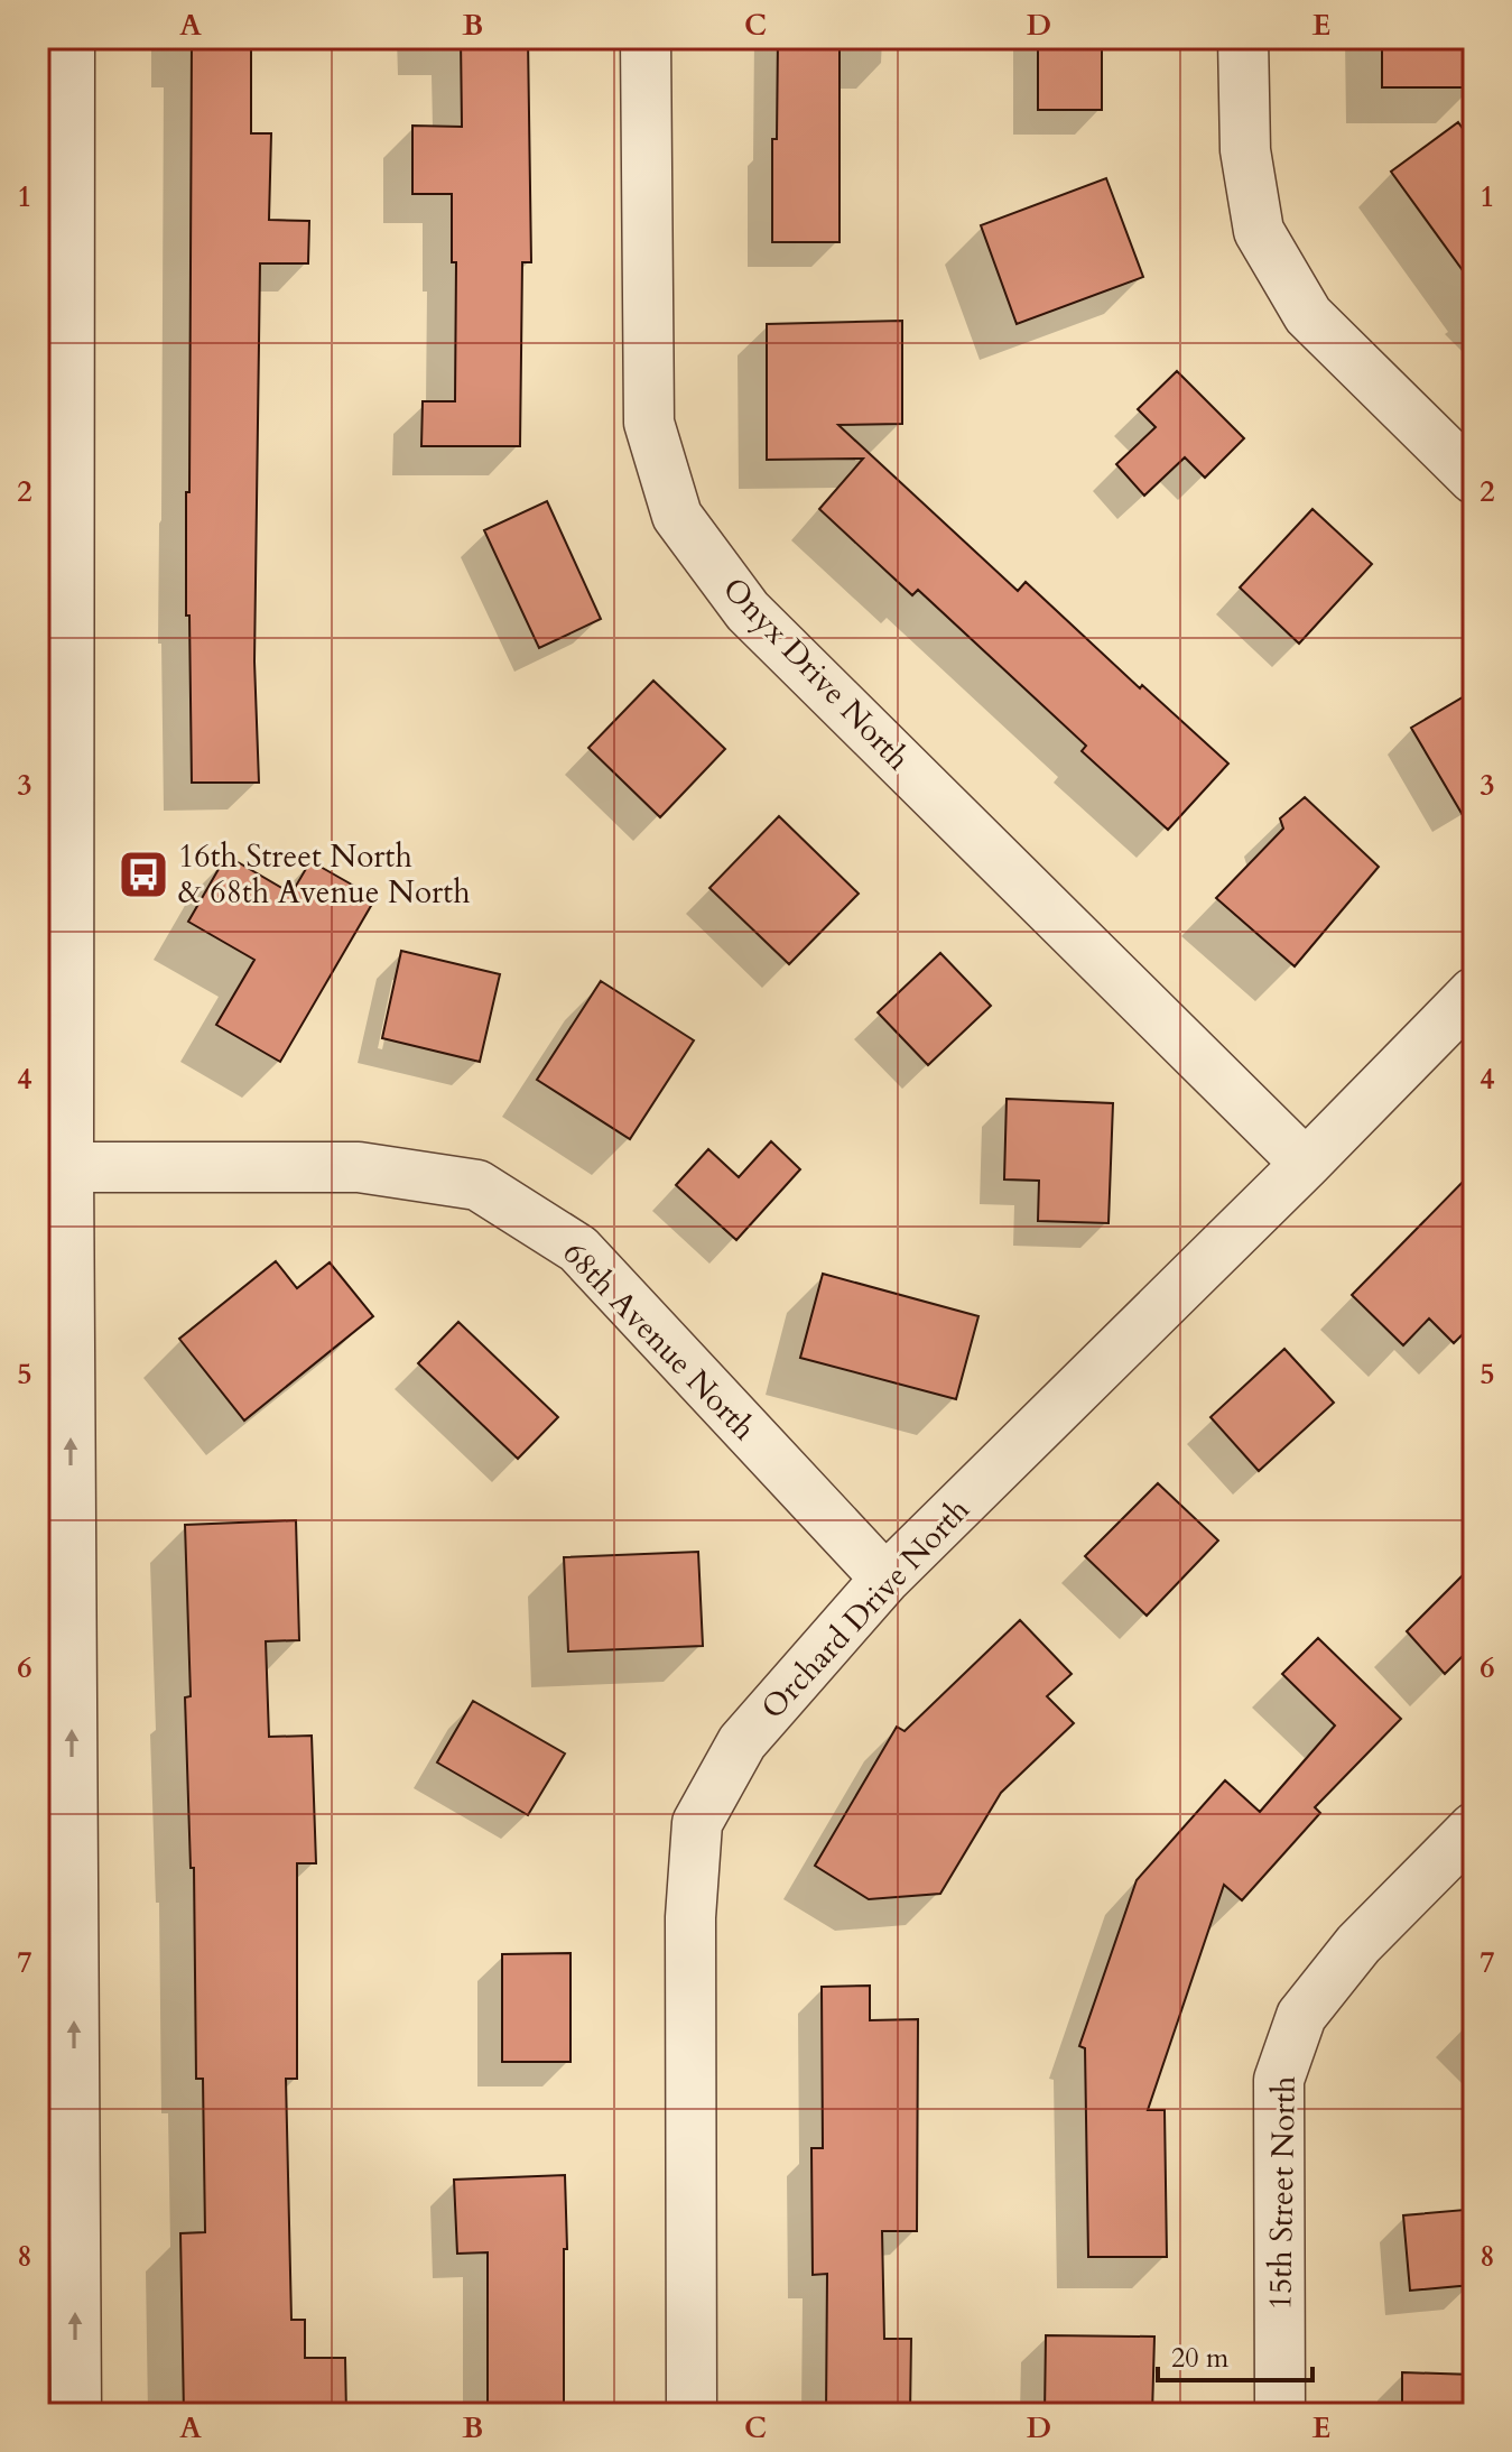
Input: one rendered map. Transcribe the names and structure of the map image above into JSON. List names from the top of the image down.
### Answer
{
  "streets": {
    "street": [
      "Onyx Drive North",
      "68th Avenue North",
      "Orchard Drive North",
      "15th Street North"
    ]
  },
  "crossings": [
    ["Onyx Drive North", "Orchard Drive North"],
    ["68th Avenue North", "Orchard Drive North"]
  ],
  "places": {
    "bus stop": ["16th Street North & 68th Avenue North"]
  },
  "scale_bar": "20 m",
  "grid": {
    "columns": [
      "A",
      "B",
      "C",
      "D",
      "E"
    ],
    "rows": [
      "1",
      "2",
      "3",
      "4",
      "5",
      "6",
      "7",
      "8"
    ]
  }
}
